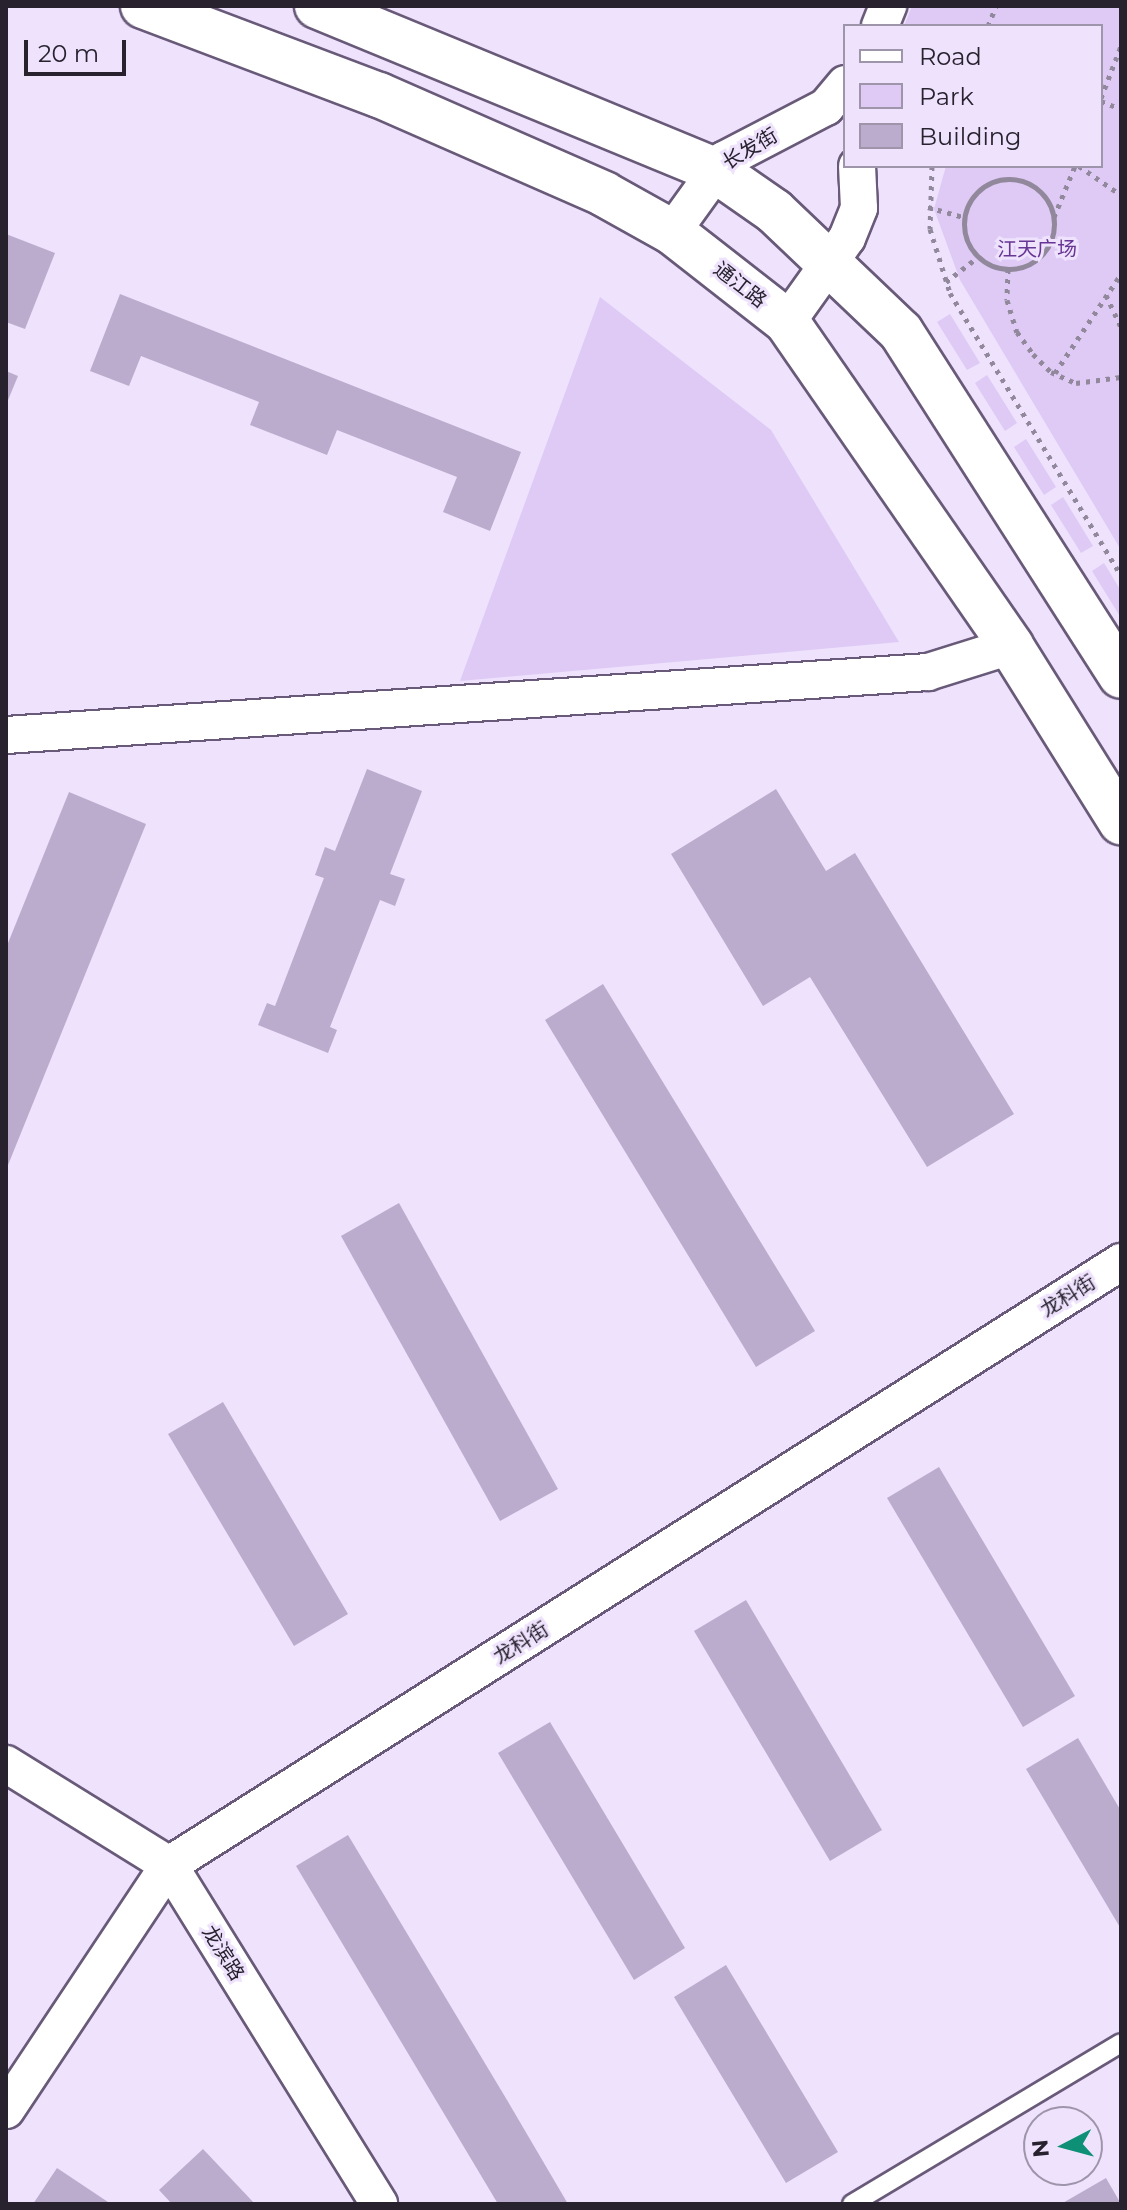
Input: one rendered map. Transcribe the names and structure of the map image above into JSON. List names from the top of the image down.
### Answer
{
  "streets": {
    "main road": ["通江路"],
    "street": ["长发街", "龙科街", "龙滨路"]
  },
  "crossings": [
    ["长发街", "通江路"],
    ["龙科街", "龙滨路"]
  ],
  "parks": ["江天广场"],
  "legend": ["Road", "Park", "Building"],
  "scale_bar": "20 m",
  "north": "left"
}
